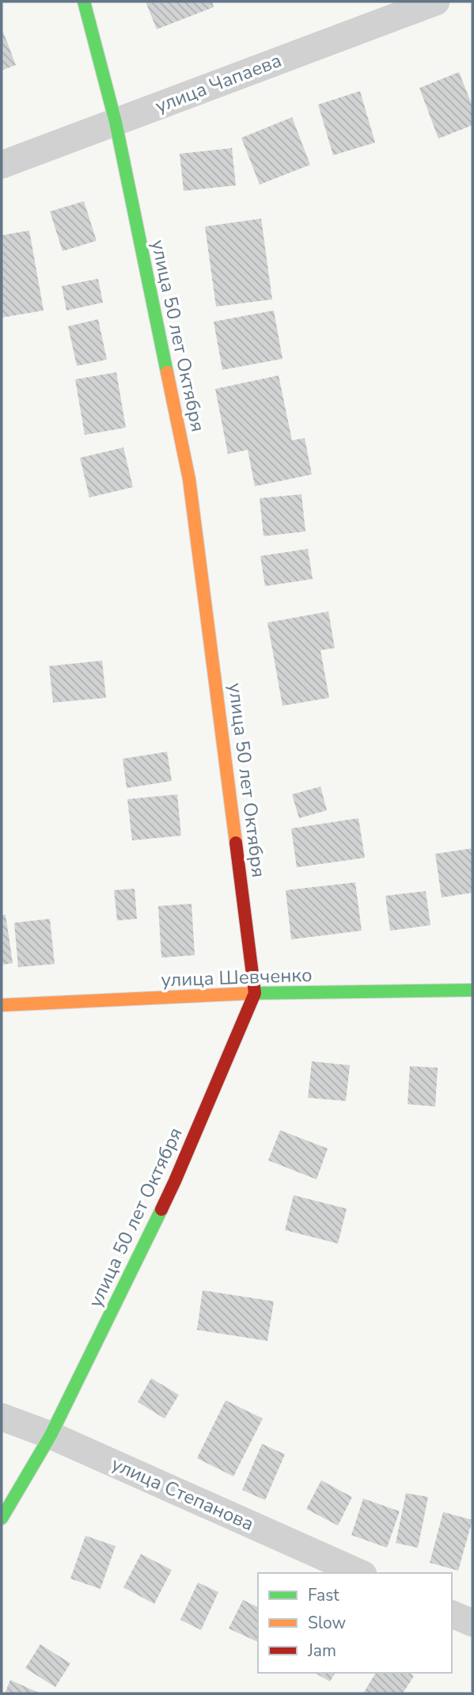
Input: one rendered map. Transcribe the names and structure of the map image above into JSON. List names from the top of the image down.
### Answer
{
  "streets": {
    "street": [
      "улица Чапаева",
      "улица 50 лет Октября",
      "улица Шевченко",
      "улица Степанова"
    ]
  },
  "crossings": [
    ["улица Чапаева", "улица 50 лет Октября"],
    ["улица 50 лет Октября", "улица Шевченко"],
    ["улица 50 лет Октября", "улица Степанова"]
  ],
  "legend": ["Fast", "Slow", "Jam"]
}
